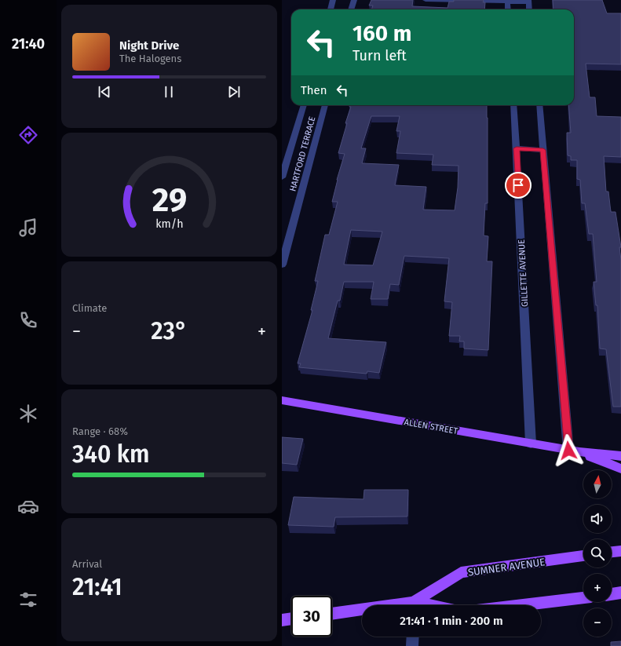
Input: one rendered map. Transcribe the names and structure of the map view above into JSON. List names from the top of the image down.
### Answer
{
  "streets": {
    "main road": ["ALLEN STREET", "SUMNER AVENUE"],
    "street": ["HARTFORD TERRACE", "GILLETTE AVENUE"]
  },
  "crossings": [
    ["GILLETTE AVENUE", "ALLEN STREET"]
  ],
  "north": "top",
  "page": {
    "tabs": "21:40",
    "turn": ["160 m", "Turn left"],
    "song": ["Night Drive", "The Halogens"],
    "then": "Then",
    "tile": [
      "Climate",
      ["Range · 68%", "340 km"],
      ["Arrival", "21:41"]
    ],
    "heat": ["−", "23°", "+"],
    "map_buttons": ["+", "−"],
    "limit": "30",
    "trip": "21:41 · 1 min · 200 m",
    "gauge": ["29", "km/h"]
  }
}
